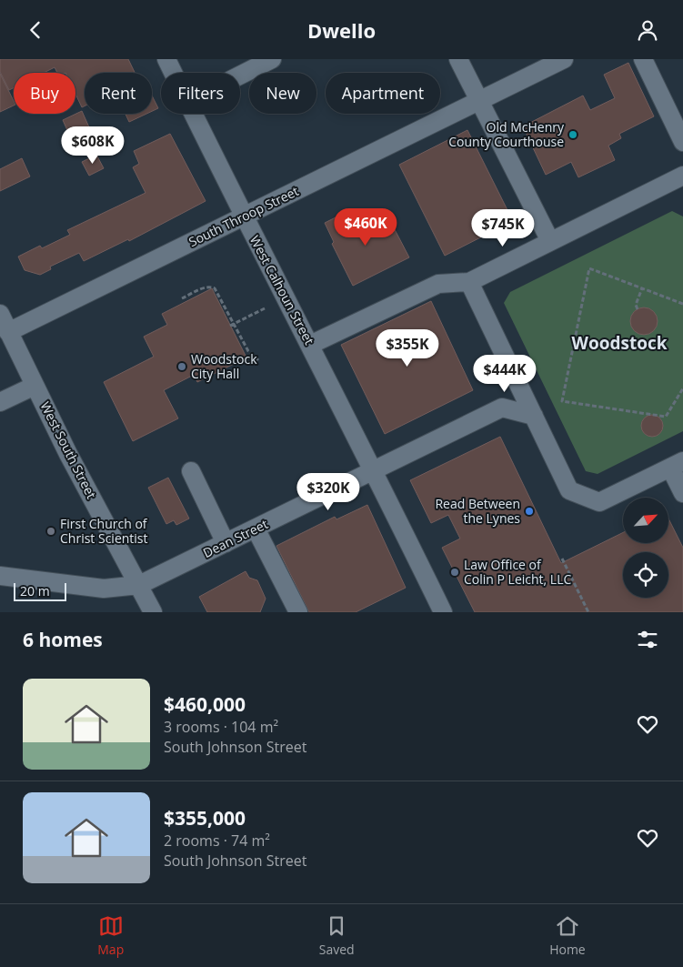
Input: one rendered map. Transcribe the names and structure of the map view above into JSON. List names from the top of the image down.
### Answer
{
  "streets": {
    "street": [
      "South Throop Street",
      "West Calhoun Street",
      "West South Street",
      "Dean Street"
    ]
  },
  "crossings": [
    ["South Throop Street", "West Calhoun Street"],
    ["South Throop Street", "West South Street"],
    ["West Calhoun Street", "Dean Street"],
    ["West South Street", "Dean Street"]
  ],
  "districts": ["Woodstock"],
  "places": [
    "Old McHenry County Courthouse",
    "Woodstock City Hall",
    "Read Between the Lynes",
    "First Church of Christ Scientist",
    "Law Office of Colin P Leicht, LLC"
  ],
  "scale_bar": "20 m",
  "north": "top right",
  "page": {
    "header": "Dwello",
    "chip": [
      "Buy",
      "Rent",
      "Filters",
      "New",
      "Apartment"
    ],
    "price": [
      "$608K",
      "$460K",
      "$745K",
      "$355K",
      "$444K",
      "$320K"
    ],
    "scale": "20 m",
    "heading": "6 homes",
    "list": [
      {
        "name": "$460,000",
        "note": "3 rooms · 104 m² · South Johnson Street"
      },
      {
        "name": "$355,000",
        "note": "2 rooms · 74 m² · South Johnson Street"
      }
    ],
    "tabs": ["Map", "Saved", "Home"]
  }
}
